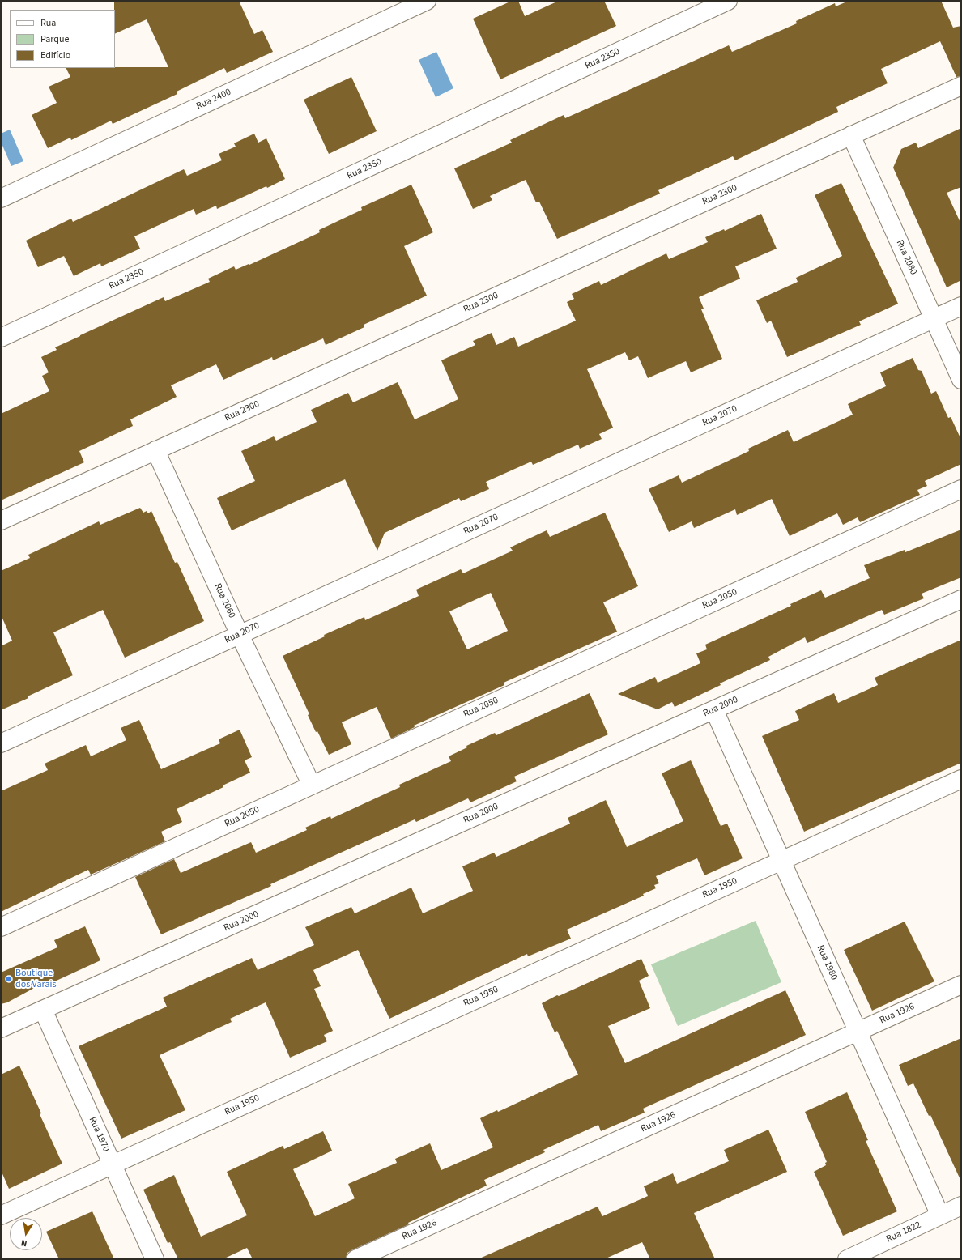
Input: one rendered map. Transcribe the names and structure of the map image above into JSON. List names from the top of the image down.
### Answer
{
  "streets": {
    "street": [
      "Rua 2350",
      "Rua 2400",
      "Rua 2300",
      "Rua 2080",
      "Rua 2070",
      "Rua 2050",
      "Rua 2060",
      "Rua 2000",
      "Rua 1950",
      "Rua 1980",
      "Rua 1926",
      "Rua 1970",
      "Rua 1822"
    ]
  },
  "crossings": [
    ["Rua 2300", "Rua 2080"],
    ["Rua 2300", "Rua 2060"],
    ["Rua 2080", "Rua 2070"],
    ["Rua 2070", "Rua 2060"],
    ["Rua 2050", "Rua 2060"],
    ["Rua 2000", "Rua 1980"],
    ["Rua 2000", "Rua 1970"],
    ["Rua 1950", "Rua 1980"],
    ["Rua 1950", "Rua 1970"],
    ["Rua 1980", "Rua 1926"],
    ["Rua 1980", "Rua 1822"]
  ],
  "places": ["Boutique dos Varais"],
  "legend": ["Rua", "Parque", "Edifício"],
  "north": "bottom"
}
